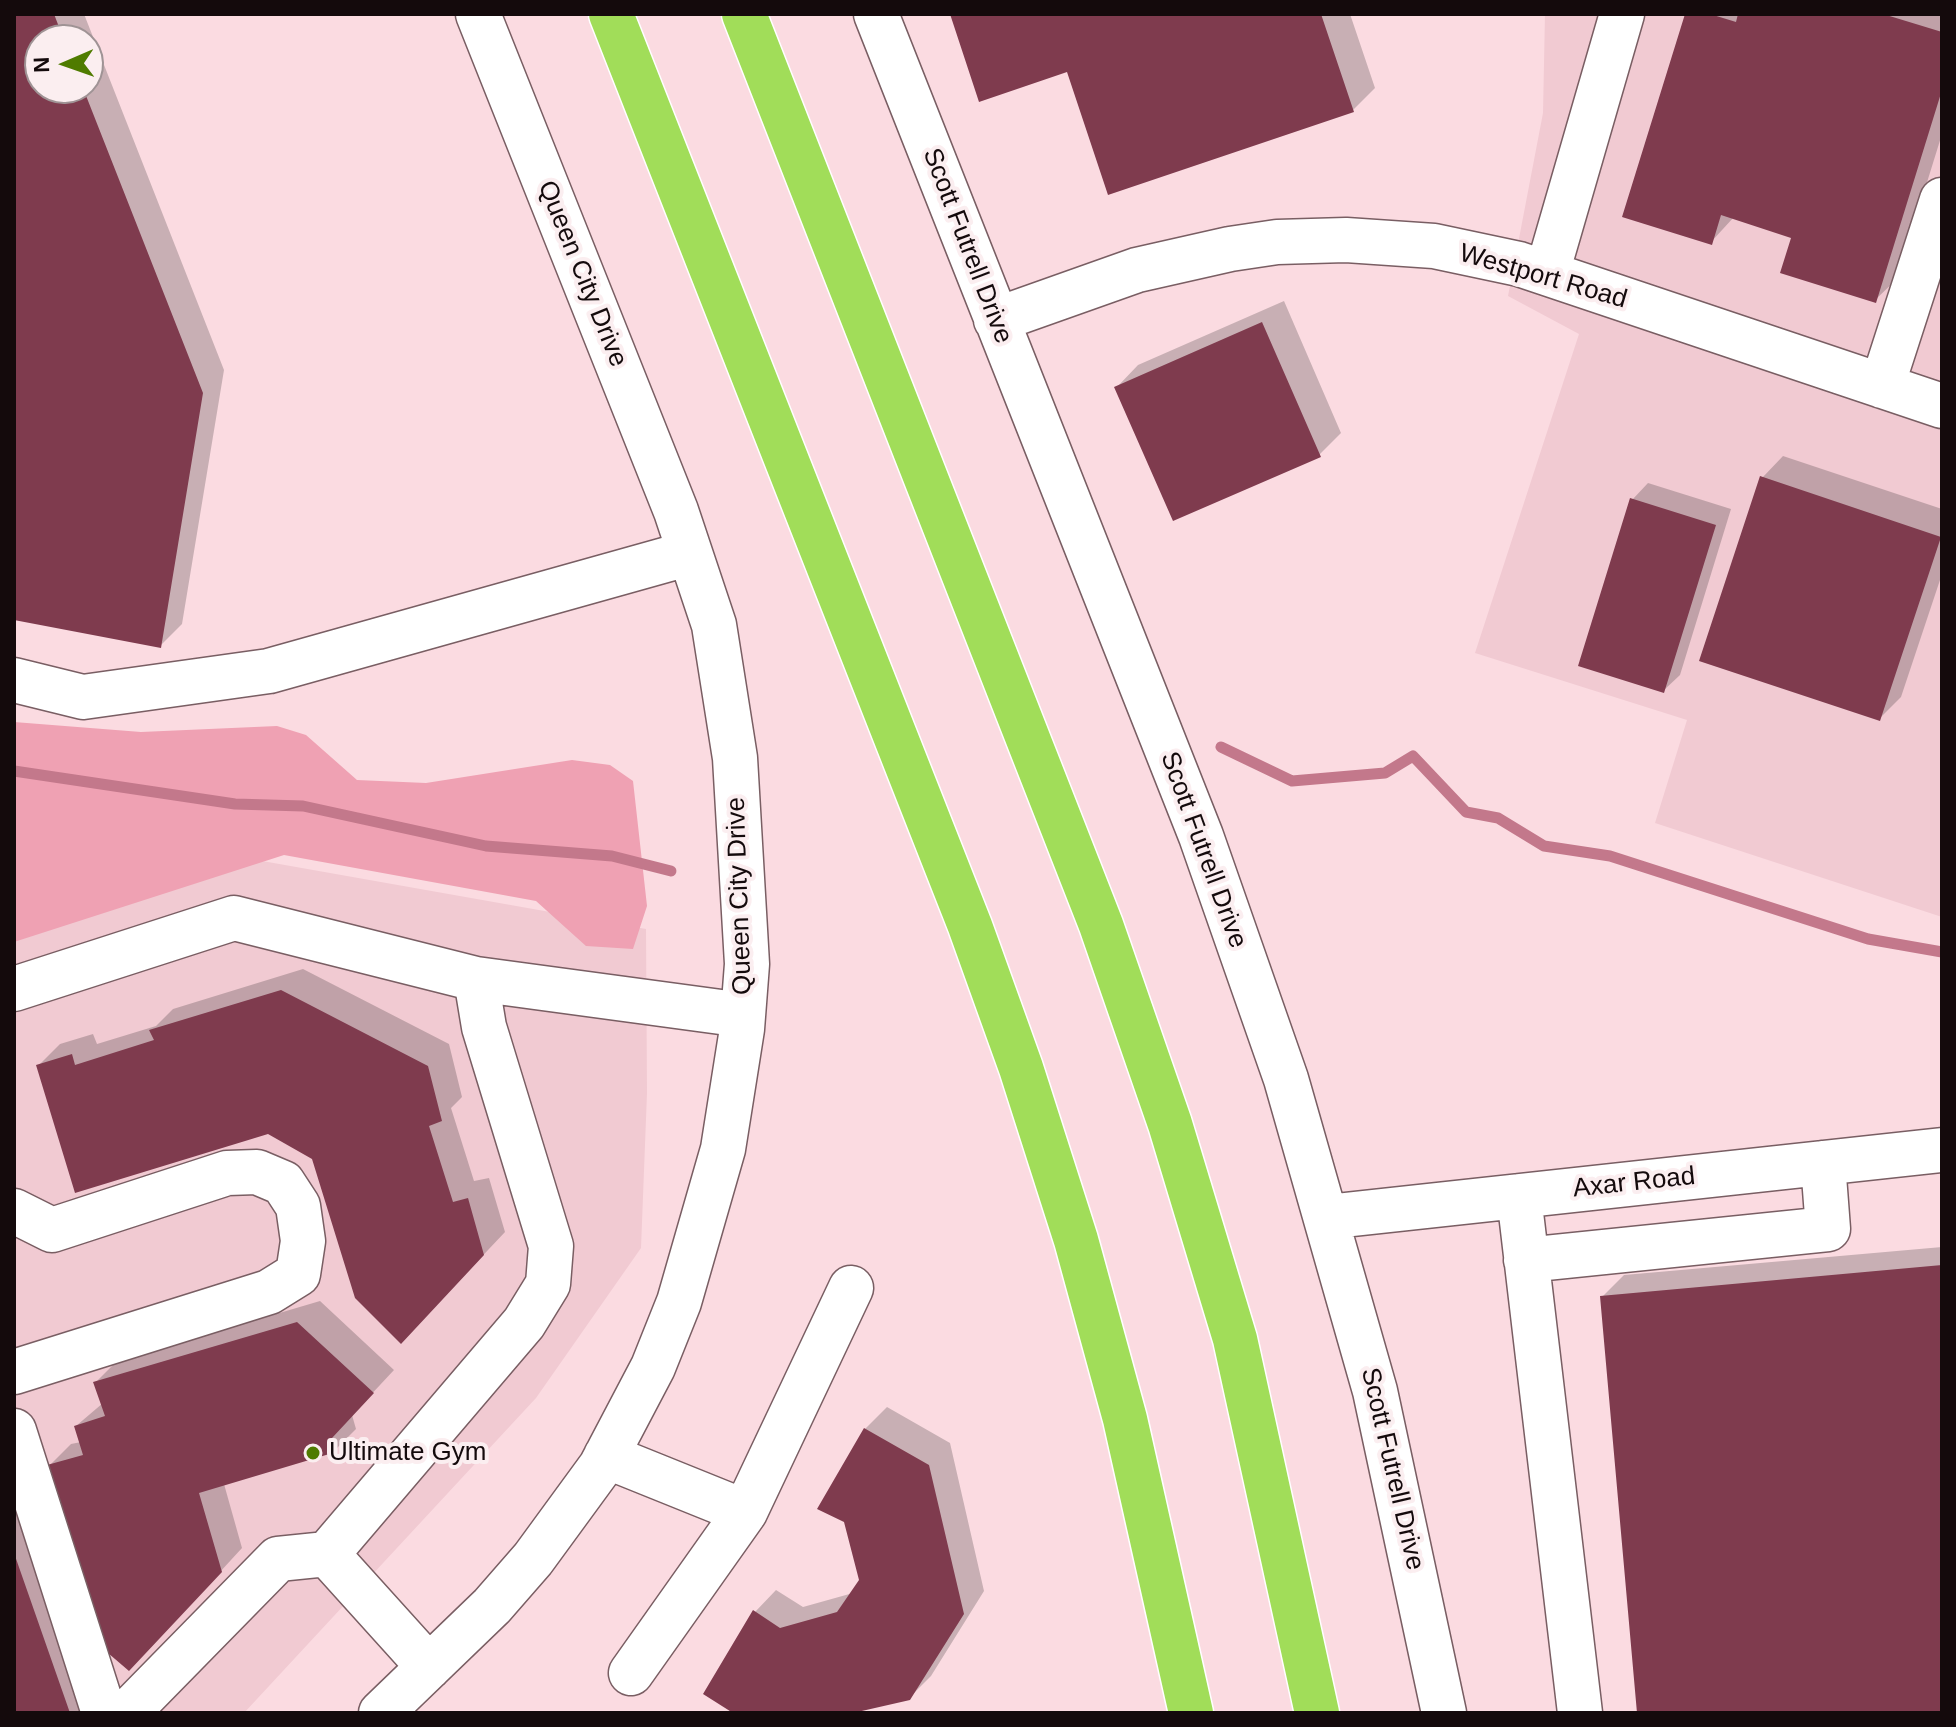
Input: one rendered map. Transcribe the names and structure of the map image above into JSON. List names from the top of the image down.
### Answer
{
  "streets": {
    "street": [
      "Scott Futrell Drive",
      "Queen City Drive",
      "Westport Road",
      "Axar Road"
    ]
  },
  "crossings": [
    ["Scott Futrell Drive", "Westport Road"],
    ["Scott Futrell Drive", "Axar Road"]
  ],
  "places": ["Ultimate Gym"],
  "north": "left"
}
